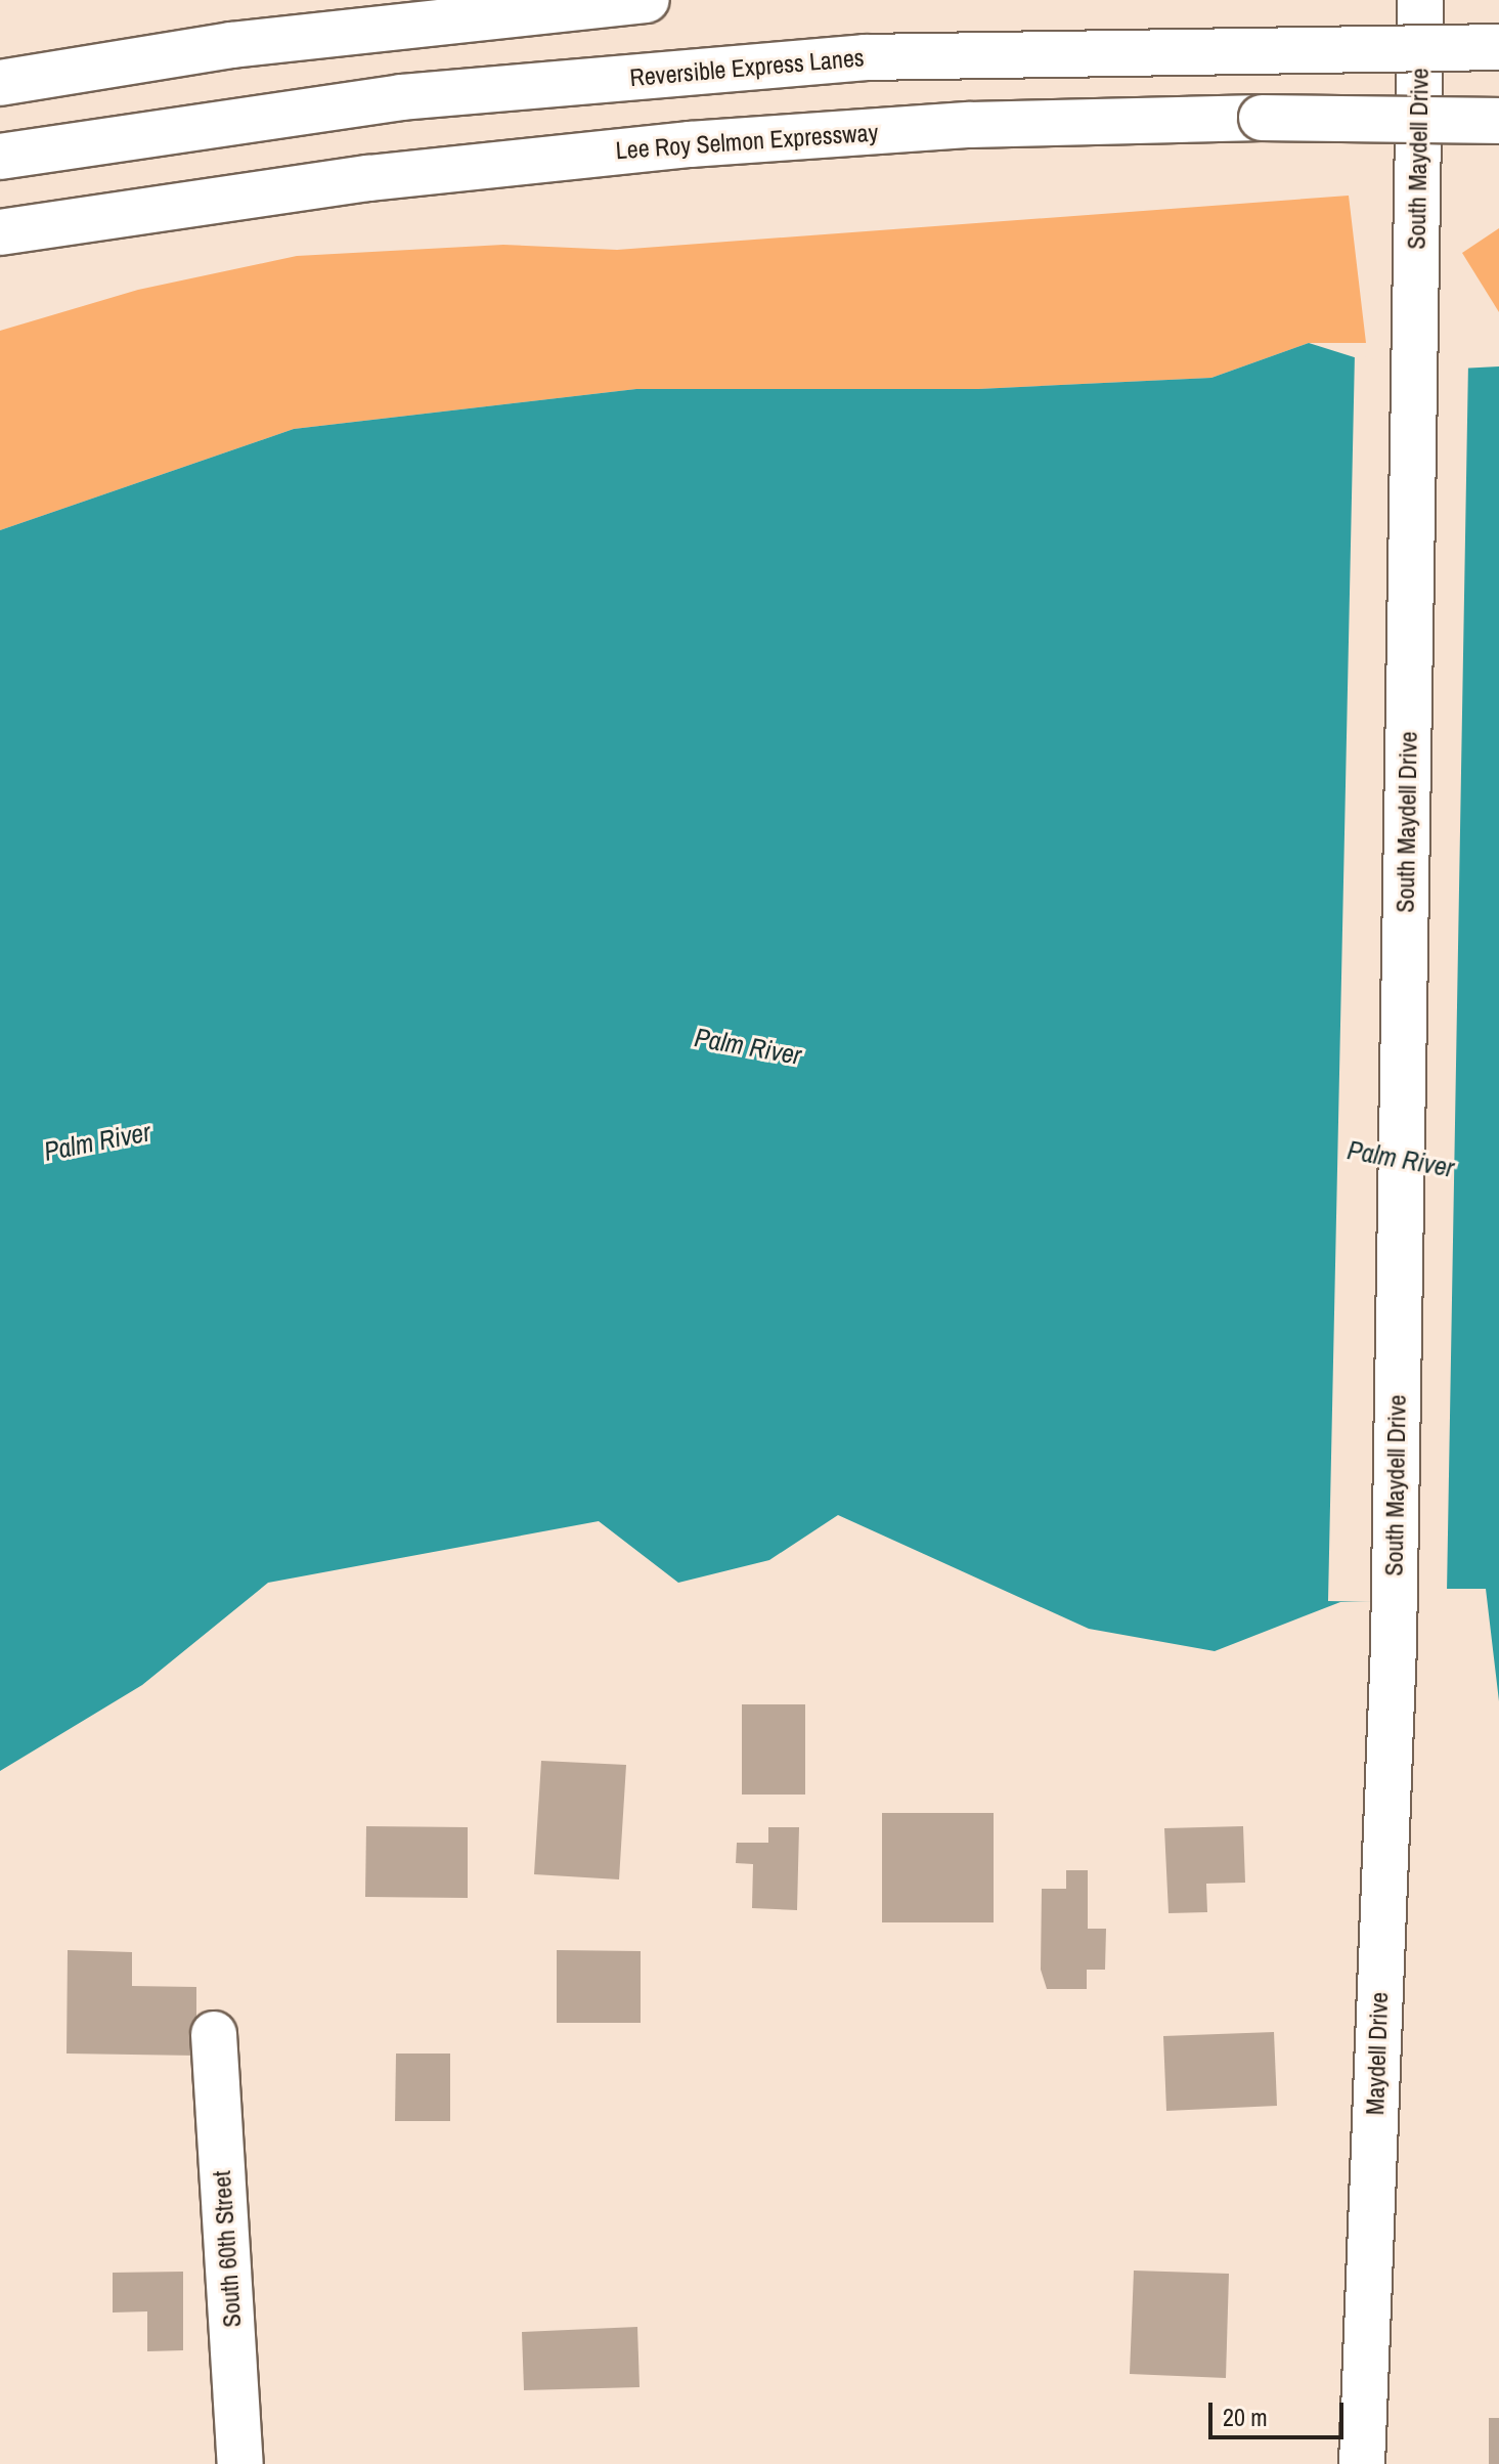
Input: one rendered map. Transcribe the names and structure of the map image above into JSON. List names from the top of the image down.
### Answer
{
  "streets": {
    "main road": [
      "Reversible Express Lanes",
      "Lee Roy Selmon Expressway",
      "South Maydell Drive",
      "Maydell Drive",
      "South 60th Street"
    ]
  },
  "crossings": [
    ["South Maydell Drive", "Maydell Drive"]
  ],
  "water": ["Palm River"],
  "scale_bar": "20 m"
}
